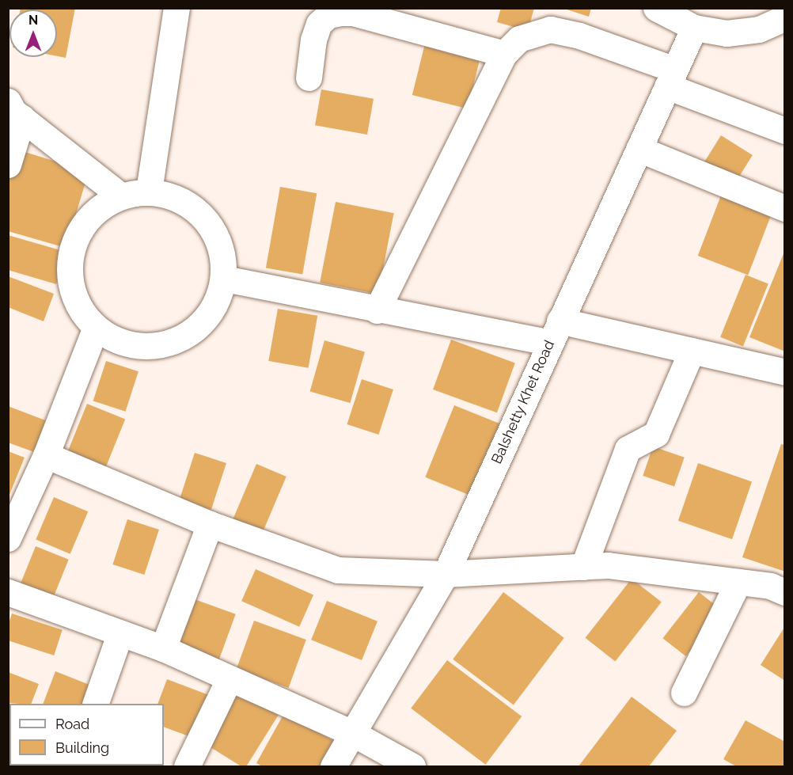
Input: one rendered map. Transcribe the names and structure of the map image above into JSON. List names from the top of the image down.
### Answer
{
  "streets": {
    "street": ["Balshetty Khet Road"]
  },
  "legend": ["Road", "Building"],
  "north": "top"
}
